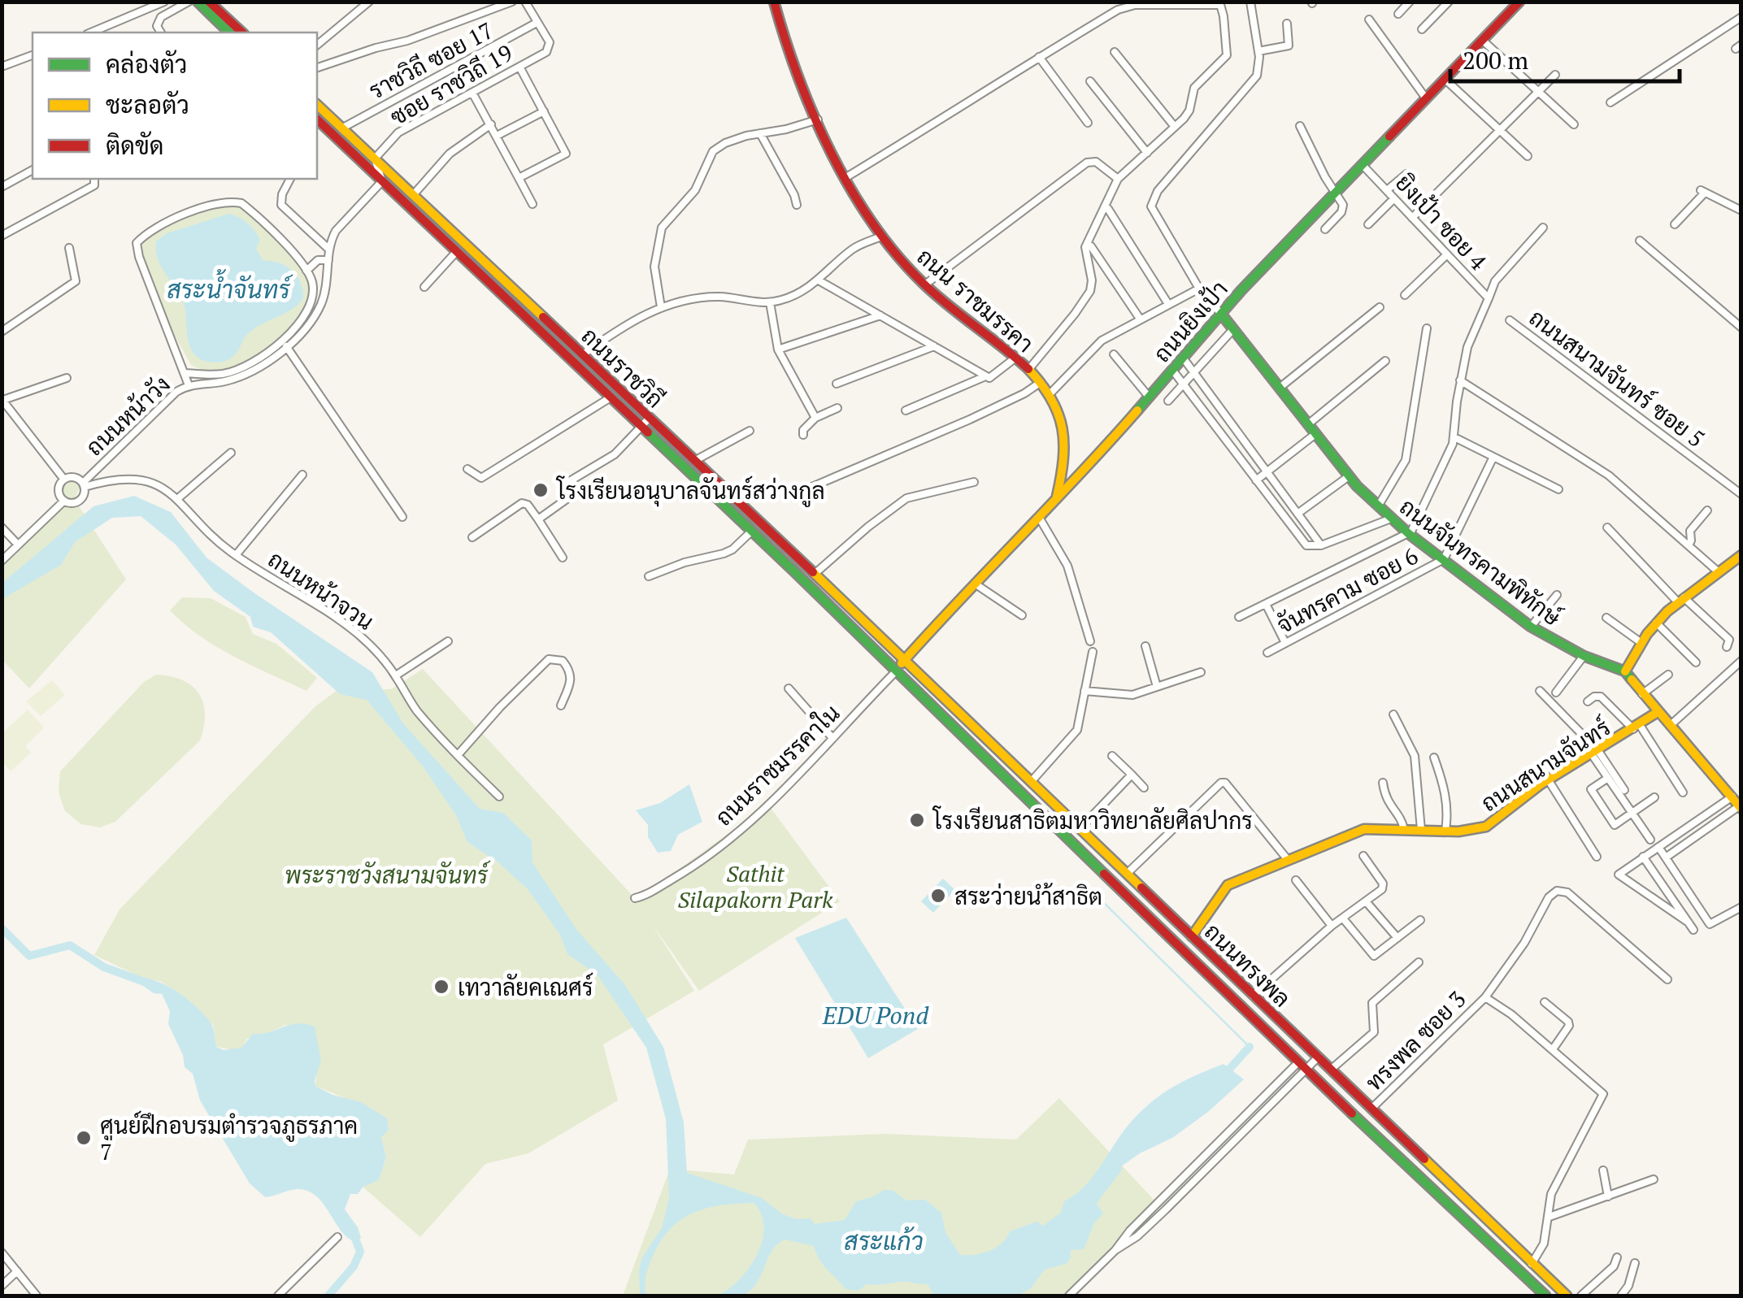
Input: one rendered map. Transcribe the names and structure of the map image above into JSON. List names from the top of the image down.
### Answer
{
  "streets": {
    "main road": [
      "ถนน ราชมรรคา",
      "ถนนยิงเป้า",
      "ถนนราชวิถี",
      "ถนนจันทรคามพิทักษ์",
      "ถนนสนามจันทร์",
      "ถนนทรงพล"
    ],
    "street": [
      "ราชวิถี ซอย 17",
      "ซอย ราชวิถี 19",
      "ยิงเป้า ซอย 4",
      "ถนนสนามจันทร์ ซอย 5",
      "ถนนหน้าวัง",
      "ถนนหน้าจวน",
      "จันทรคาม ซอย 6",
      "ถนนราชมรรคาใน",
      "ทรงพล ซอย 3"
    ]
  },
  "crossings": [
    ["ราชวิถี ซอย 17", "ซอย ราชวิถี 19"],
    ["ราชวิถี ซอย 17", "ถนนราชวิถี"],
    ["ซอย ราชวิถี 19", "ถนนราชวิถี"],
    ["ยิงเป้า ซอย 4", "ถนนยิงเป้า"],
    ["ยิงเป้า ซอย 4", "ถนนจันทรคามพิทักษ์"],
    ["ถนน ราชมรรคา", "ถนนยิงเป้า"],
    ["ถนนยิงเป้า", "ถนนราชวิถี"],
    ["ถนนยิงเป้า", "ถนนจันทรคามพิทักษ์"],
    ["ถนนยิงเป้า", "ถนนราชมรรคาใน"],
    ["ถนนยิงเป้า", "ถนนทรงพล"],
    ["ถนนราชวิถี", "ถนนหน้าวัง"],
    ["ถนนราชวิถี", "ถนนราชมรรคาใน"],
    ["ถนนราชวิถี", "ถนนทรงพล"],
    ["ถนนหน้าวัง", "ถนนหน้าจวน"],
    ["ถนนจันทรคามพิทักษ์", "จันทรคาม ซอย 6"],
    ["ถนนราชมรรคาใน", "ถนนทรงพล"],
    ["ถนนสนามจันทร์", "ถนนทรงพล"],
    ["ถนนทรงพล", "ทรงพล ซอย 3"]
  ],
  "water": ["สระน้ำจันทร์", "EDU Pond", "สระแก้ว"],
  "parks": ["Sathit Silapakorn Park", "พระราชวังสนามจันทร์"],
  "places": [
    "โรงเรียนอนุบาลจันทร์สว่างกูล",
    "โรงเรียนสาธิตมหาวิทยาลัยศิลปากร",
    "สระว่ายนำ้สาธิต",
    "เทวาลัยคเณศร์",
    "ศูนย์ฝึกอบรมตำรวจภูธรภาค 7"
  ],
  "legend": ["คล่องตัว", "ชะลอตัว", "ติดขัด"],
  "scale_bar": "200 m"
}
